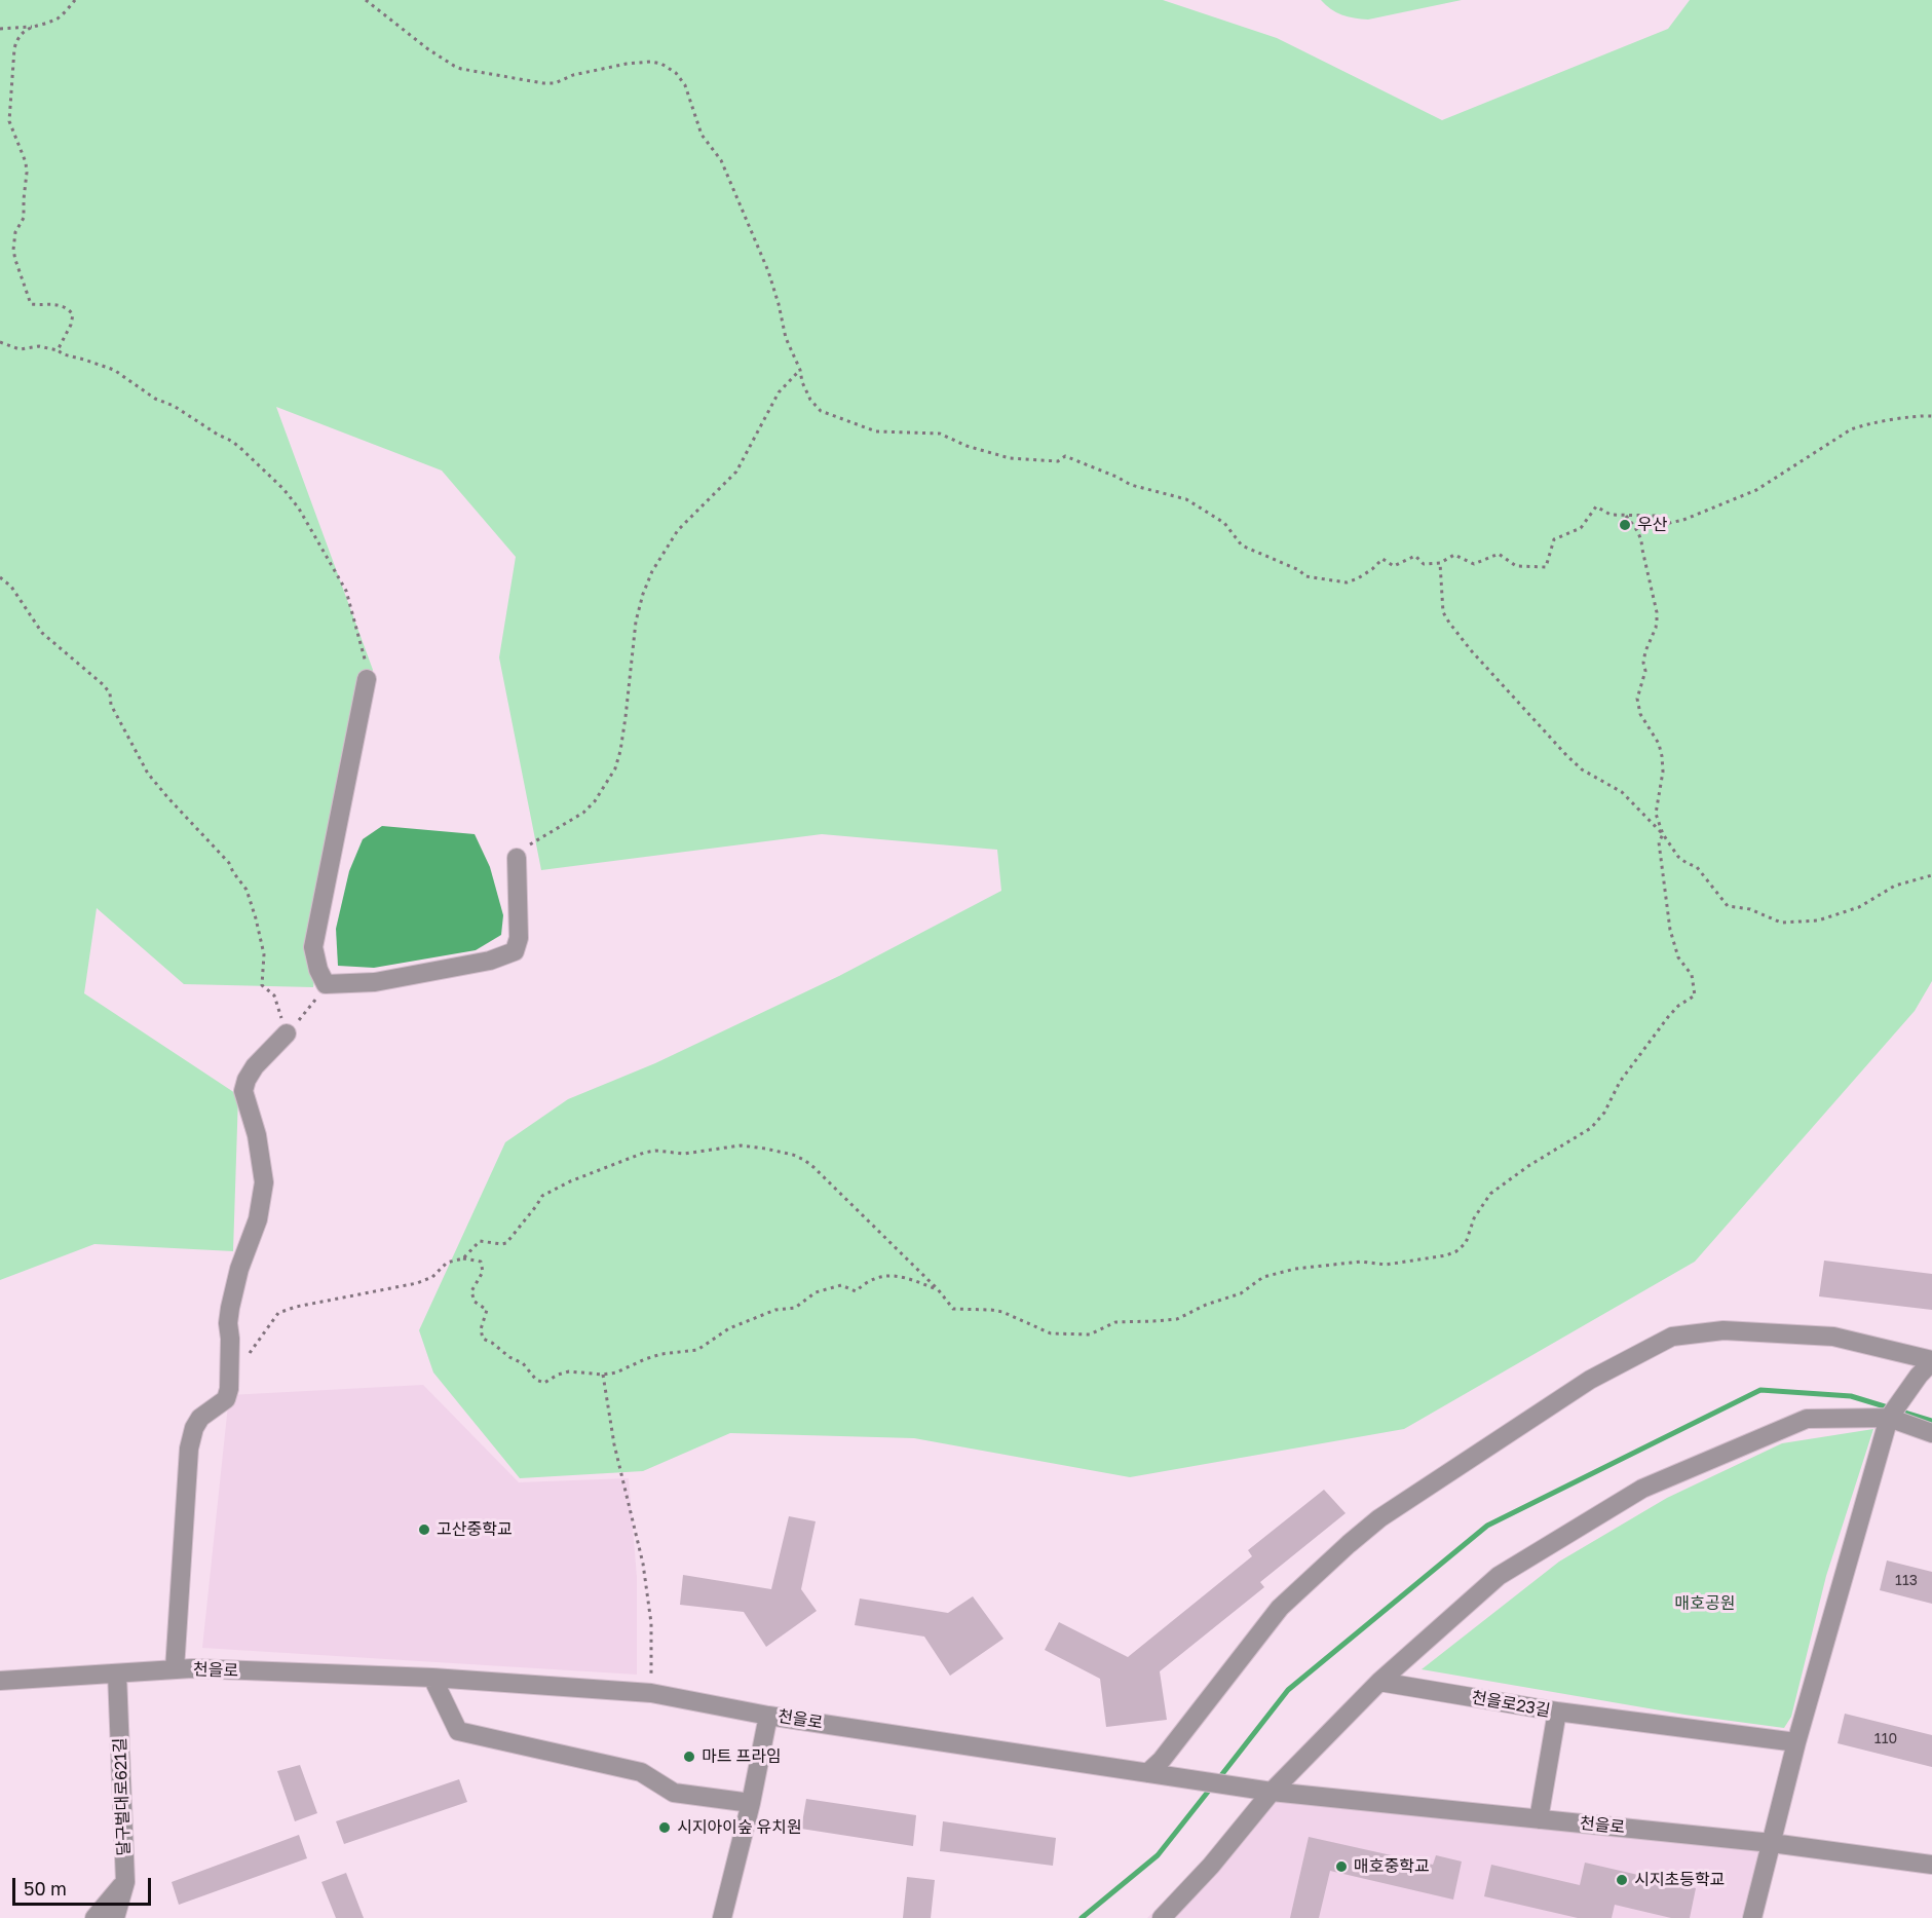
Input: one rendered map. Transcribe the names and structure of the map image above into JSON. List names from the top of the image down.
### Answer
{
  "streets": {
    "street": ["천을로", "천을로23길", "달구벌대로621길"]
  },
  "crossings": [
    ["천을로", "달구벌대로621길"]
  ],
  "parks": ["매호공원"],
  "places": [
    "우산",
    "고산중학교",
    "마트 프라임",
    "시지아이숲 유치원",
    "매호중학교",
    "시지초등학교"
  ],
  "house_numbers": ["113", "110"],
  "scale_bar": "50 m"
}
